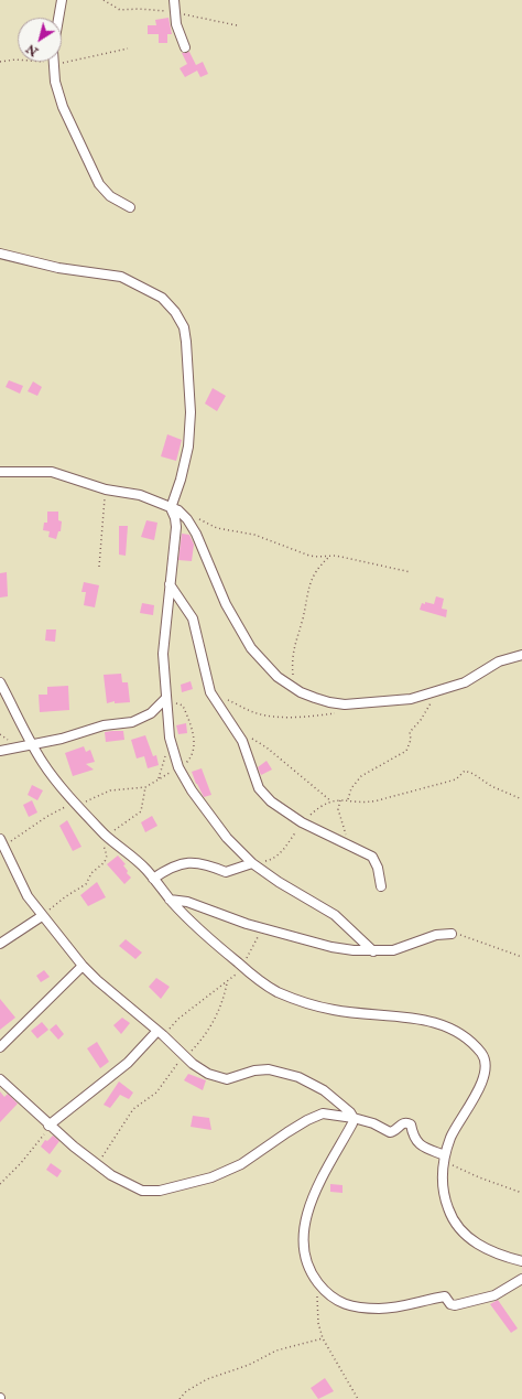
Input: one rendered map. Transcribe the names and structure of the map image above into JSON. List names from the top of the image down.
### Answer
{
  "north": "bottom left"
}
